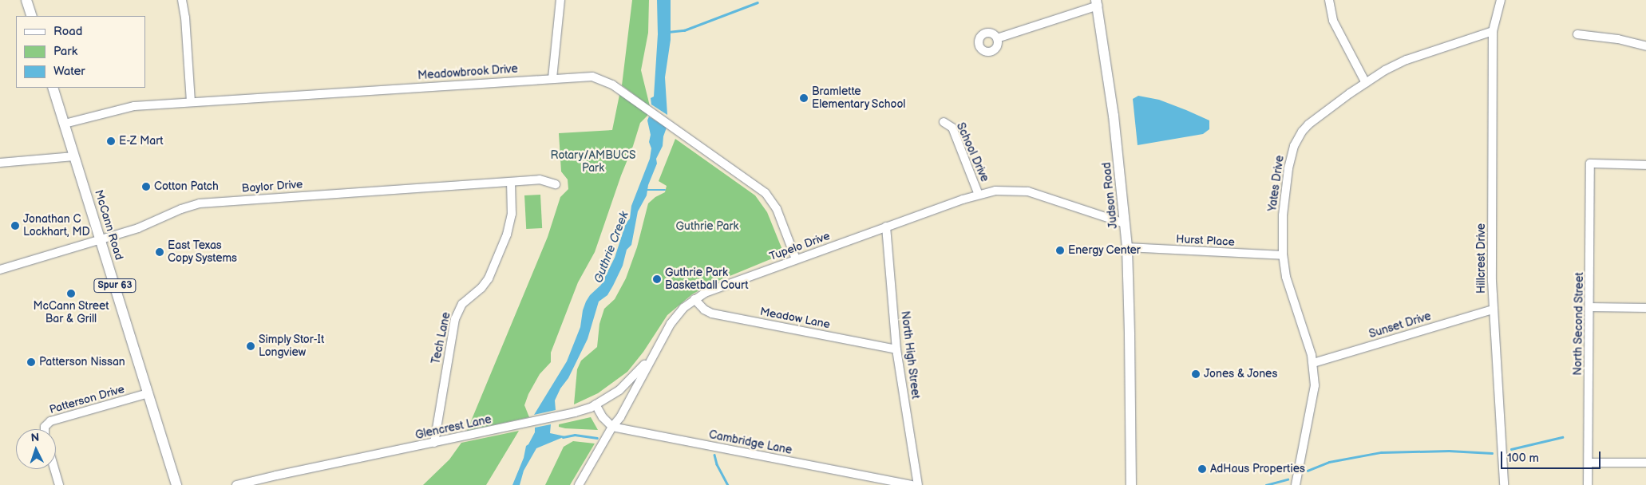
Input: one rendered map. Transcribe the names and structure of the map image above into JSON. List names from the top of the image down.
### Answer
{
  "streets": {
    "main road": ["Judson Road", "McCann Road", "Spur 63"],
    "street": [
      "Meadowbrook Drive",
      "School Drive",
      "Yates Drive",
      "Baylor Drive",
      "Hurst Place",
      "Tupelo Drive",
      "Hillcrest Drive",
      "Meadow Lane",
      "North Second Street",
      "Sunset Drive",
      "Tech Lane",
      "North High Street",
      "Patterson Drive",
      "Glencrest Lane",
      "Cambridge Lane"
    ]
  },
  "crossings": [
    ["Meadowbrook Drive", "McCann Road"],
    ["Meadowbrook Drive", "Tupelo Drive"],
    ["School Drive", "Tupelo Drive"],
    ["Yates Drive", "Hurst Place"],
    ["Yates Drive", "Hillcrest Drive"],
    ["Yates Drive", "Sunset Drive"],
    ["Baylor Drive", "McCann Road"],
    ["Baylor Drive", "Tech Lane"],
    ["Judson Road", "Hurst Place"],
    ["Judson Road", "Tupelo Drive"],
    ["McCann Road", "Patterson Drive"],
    ["Tupelo Drive", "Meadow Lane"],
    ["Tupelo Drive", "North High Street"],
    ["Tupelo Drive", "Glencrest Lane"],
    ["Tupelo Drive", "Cambridge Lane"],
    ["Hillcrest Drive", "Sunset Drive"],
    ["Meadow Lane", "North High Street"],
    ["Tech Lane", "Glencrest Lane"]
  ],
  "water": ["Guthrie Creek"],
  "parks": ["Rotary/AMBUCS Park", "Guthrie Park"],
  "places": [
    "Bramlette Elementary School",
    "E-Z Mart",
    "Cotton Patch",
    "Jonathan C Lockhart, MD",
    "Energy Center",
    "East Texas Copy Systems",
    "Guthrie Park Basketball Court",
    "McCann Street Bar & Grill",
    "Simply Stor-It Longview",
    "Patterson Nissan",
    "Jones & Jones",
    "AdHaus Properties"
  ],
  "legend": ["Road", "Park", "Water"],
  "scale_bar": "100 m",
  "north": "top"
}
